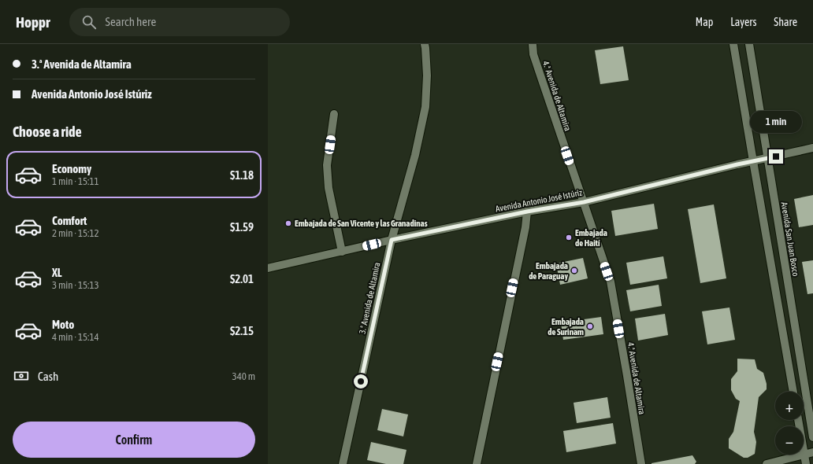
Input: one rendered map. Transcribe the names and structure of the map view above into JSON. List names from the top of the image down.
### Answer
{
  "streets": {
    "street": [
      "4.ª Avenida de Altamira",
      "Avenida Antonio José Istúriz",
      "Avenida San Juan Bosco",
      "3.ª Avenida de Altamira"
    ]
  },
  "crossings": [
    ["4.ª Avenida de Altamira", "Avenida Antonio José Istúriz"],
    ["Avenida Antonio José Istúriz", "Avenida San Juan Bosco"],
    ["Avenida Antonio José Istúriz", "3.ª Avenida de Altamira"]
  ],
  "places": [
    "Embajada de San Vicente y las Granadinas",
    "Embajada de Haití",
    "Embajada de Paraguay",
    "Embajada de Surinam"
  ],
  "page": {
    "header": "Hoppr",
    "search": "Search here",
    "nav": ["Map", "Layers", "Share"],
    "banner": ["3.ª Avenida de Altamira", "Avenida Antonio José Istúriz"],
    "bubble": "1 min",
    "heading": "Choose a ride",
    "list": [
      {
        "name": "Economy",
        "note": "1 min · 15:11",
        "value": "$1.18"
      },
      {
        "name": "Comfort",
        "note": "2 min · 15:12",
        "value": "$1.59"
      },
      {
        "name": "XL",
        "note": "3 min · 15:13",
        "value": "$2.01"
      },
      {
        "name": "Moto",
        "note": "4 min · 15:14",
        "value": "$2.15"
      }
    ],
    "pay": ["Cash", "340 m"],
    "map_buttons": ["+", "−"],
    "buttons": "Confirm"
  }
}
